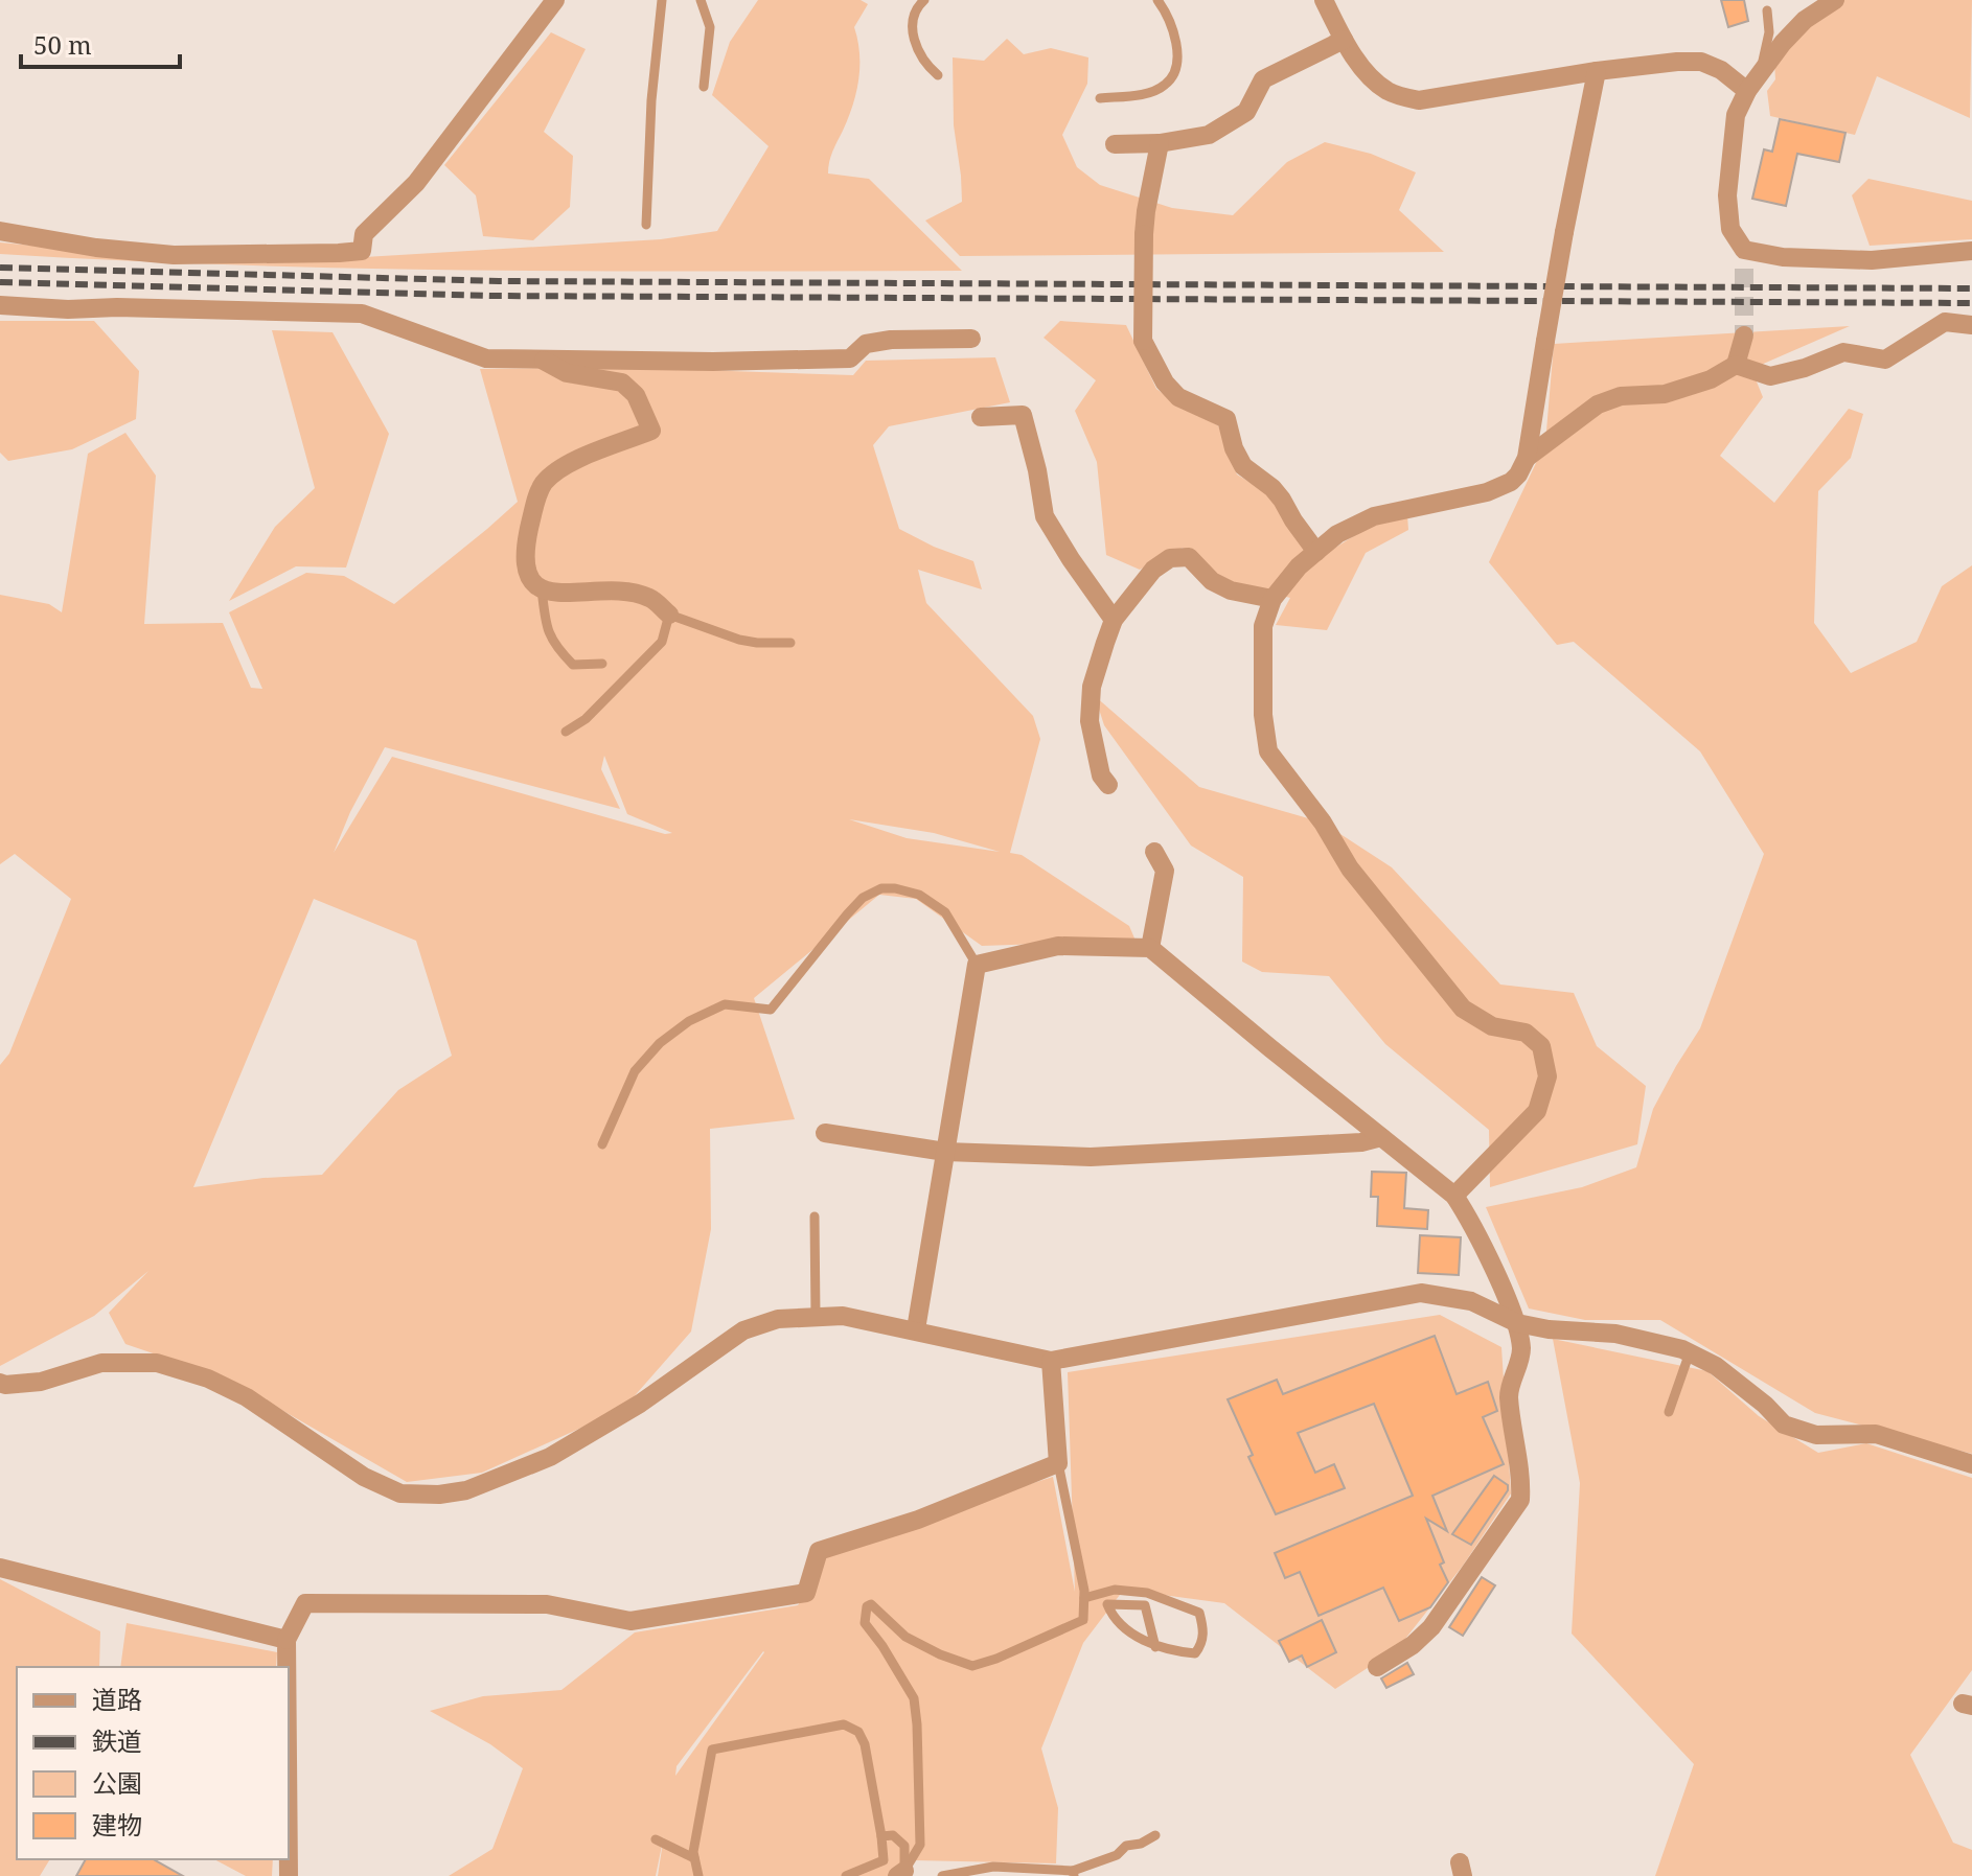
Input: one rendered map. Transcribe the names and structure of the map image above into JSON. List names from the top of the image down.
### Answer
{
  "legend": [
    "道路",
    "鉄道",
    "公園",
    "建物"
  ],
  "scale_bar": "50 m"
}
